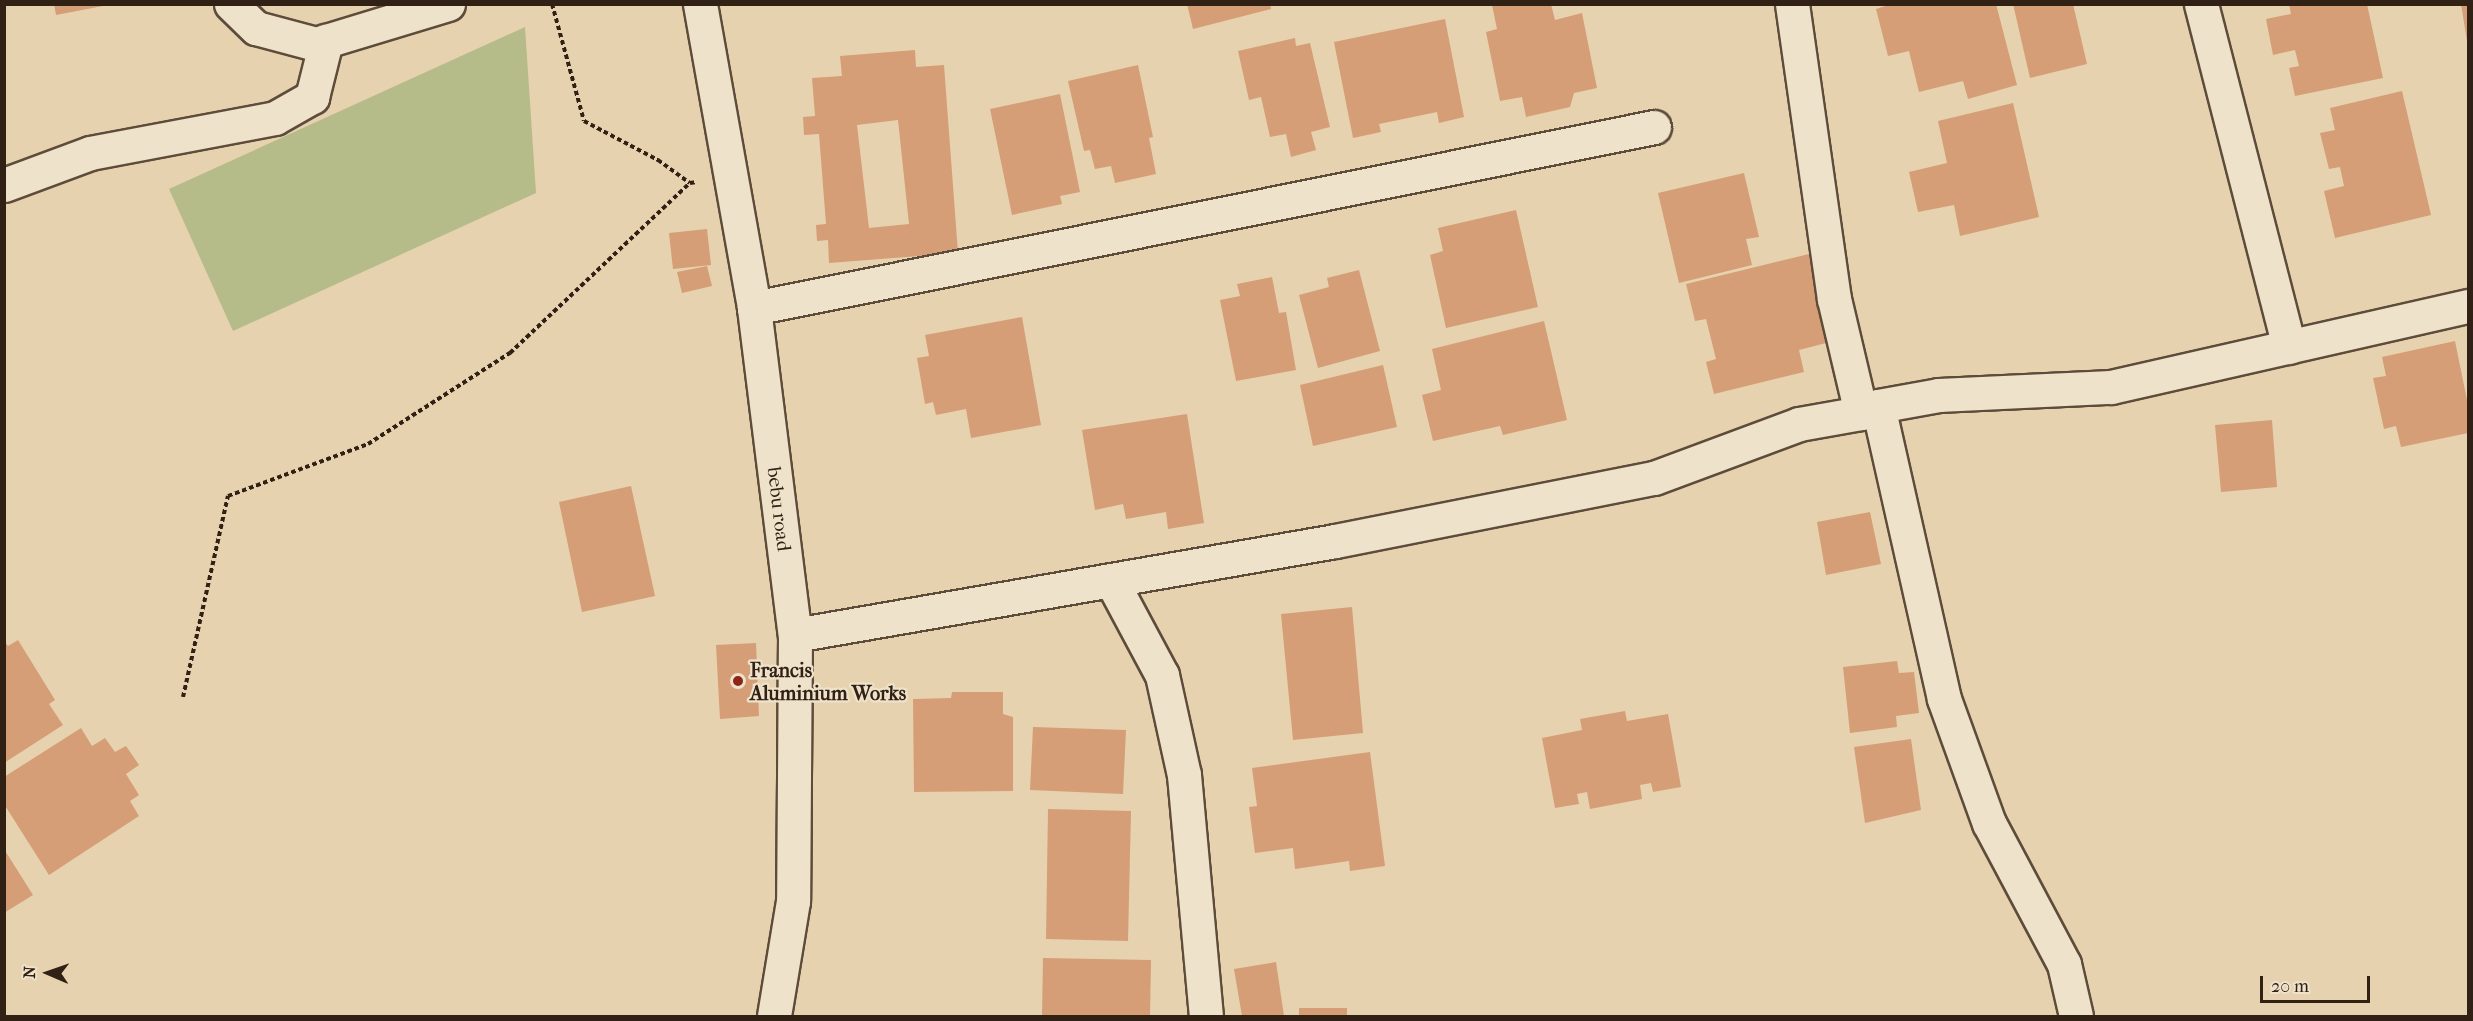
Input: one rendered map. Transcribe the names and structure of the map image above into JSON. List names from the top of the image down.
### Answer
{
  "streets": {
    "street": ["bebu road"]
  },
  "places": ["Francis Aluminium Works"],
  "scale_bar": "20 m",
  "north": "left"
}
